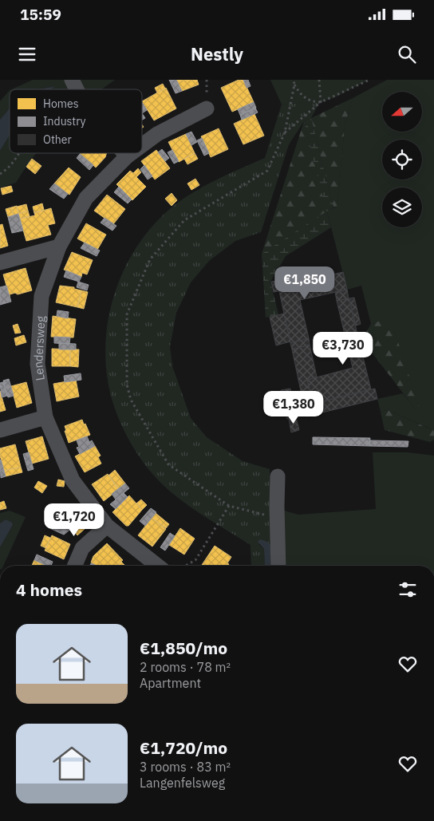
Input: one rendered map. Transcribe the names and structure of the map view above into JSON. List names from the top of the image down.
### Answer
{
  "streets": {
    "street": ["Lendersweg"]
  },
  "legend": ["Homes", "Industry", "Other"],
  "north": "left",
  "page": {
    "status": "15:59",
    "header": "Nestly",
    "price": [
      "€1,850",
      "€3,730",
      "€1,380",
      "€1,720"
    ],
    "heading": "4 homes",
    "list": [
      {
        "name": "€1,850/mo",
        "note": "2 rooms · 78 m² · Apartment"
      },
      {
        "name": "€1,720/mo",
        "note": "3 rooms · 83 m² · Langenfelsweg"
      }
    ]
  }
}
